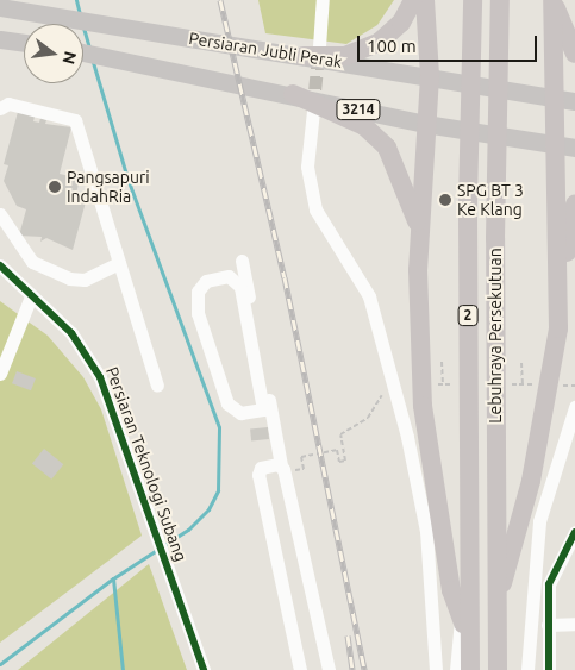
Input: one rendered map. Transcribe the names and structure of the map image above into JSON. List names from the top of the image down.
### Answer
{
  "streets": {
    "highway": ["2", "Lebuhraya Persekutuan"],
    "main road": ["Persiaran Jubli Perak", "3214"],
    "street": ["Persiaran Teknologi Subang"]
  },
  "places": ["Pangsapuri IndahRia", "SPG BT 3 Ke Klang"],
  "scale_bar": "100 m",
  "north": "right"
}
